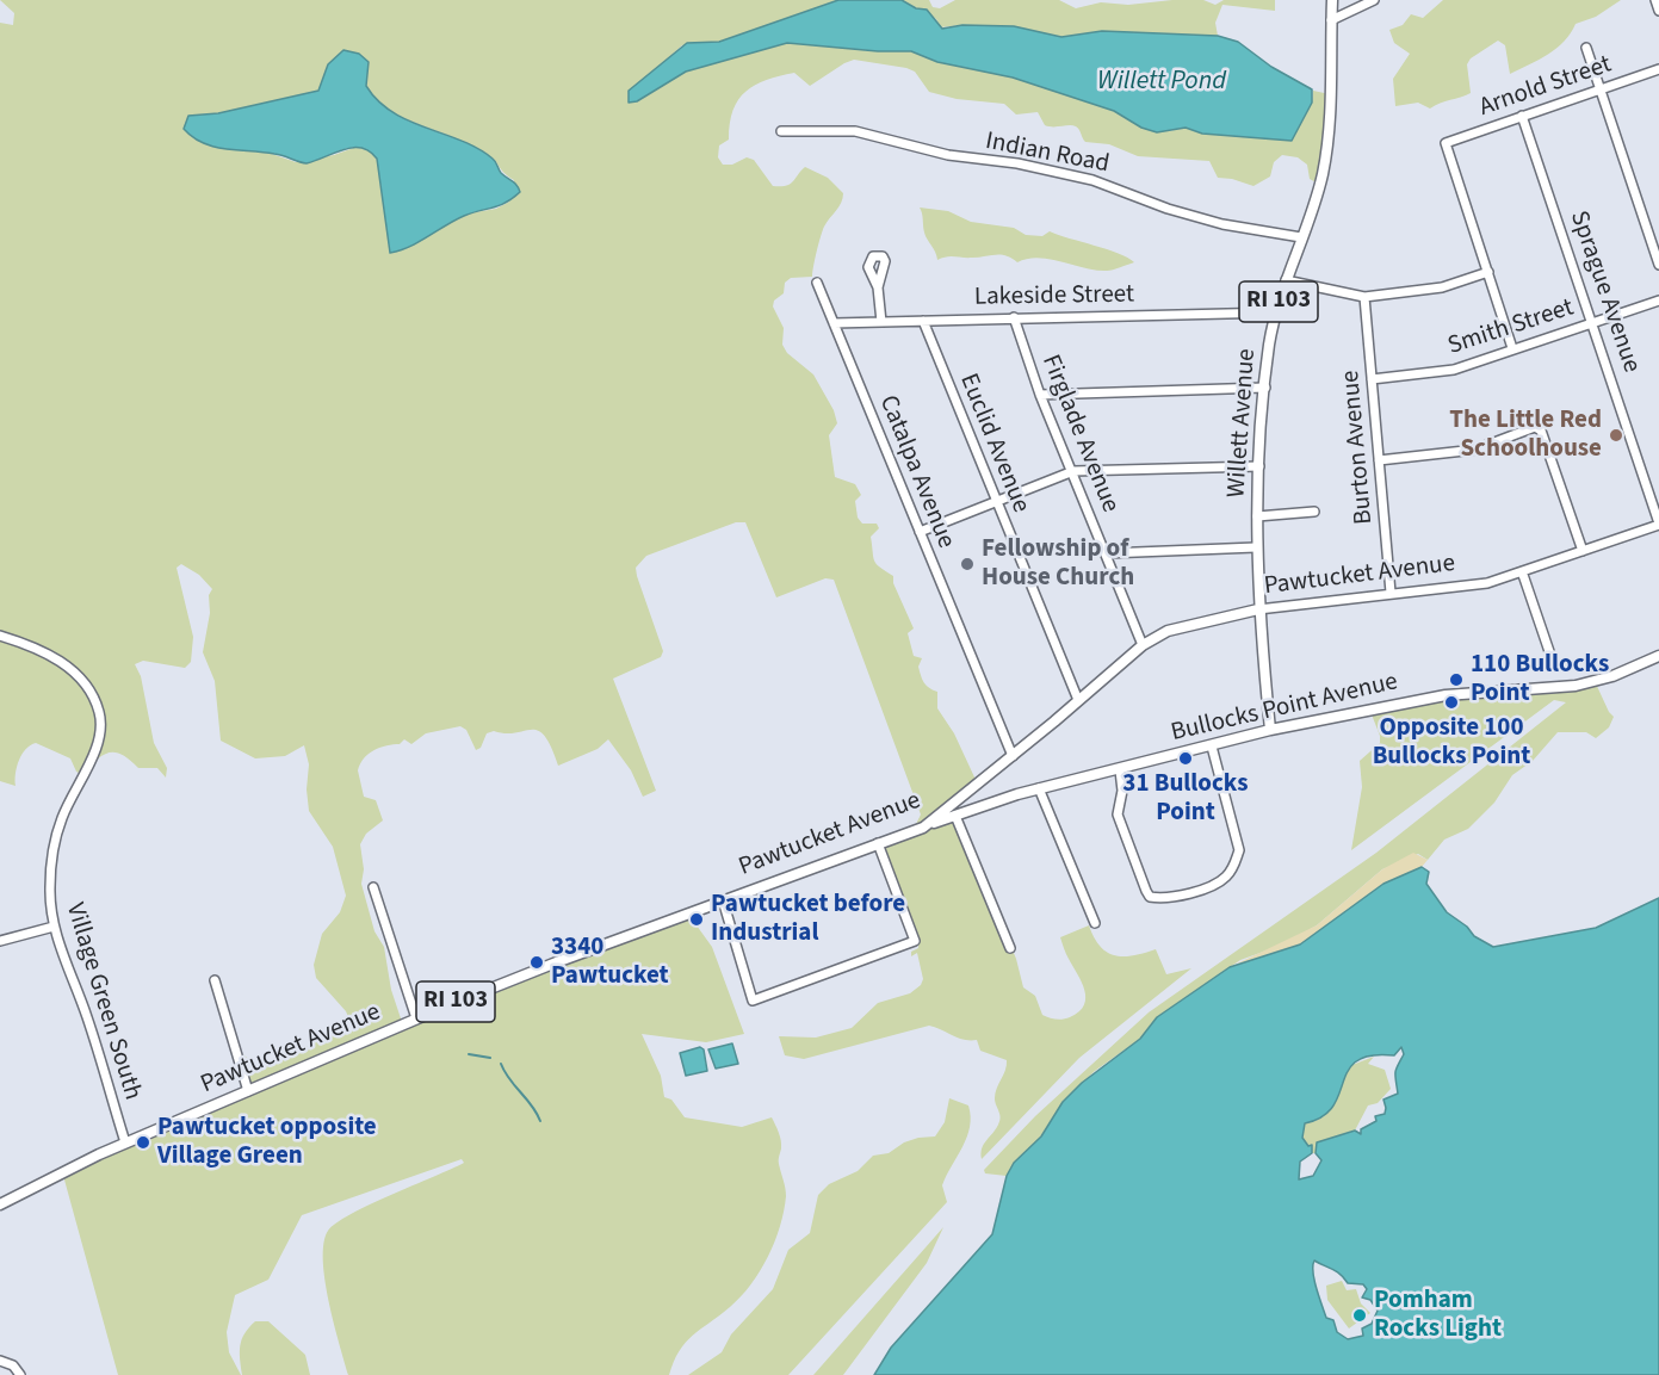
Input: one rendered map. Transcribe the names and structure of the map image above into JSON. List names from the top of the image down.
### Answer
{
  "streets": {
    "main road": [
      "RI 103",
      "Willett Avenue",
      "Pawtucket Avenue",
      "Bullocks Point Avenue"
    ],
    "street": [
      "Arnold Street",
      "Indian Road",
      "Sprague Avenue",
      "Lakeside Street",
      "Smith Street",
      "Firglade Avenue",
      "Euclid Avenue",
      "Burton Avenue",
      "Catalpa Avenue",
      "Village Green South"
    ]
  },
  "crossings": [
    ["Arnold Street", "Sprague Avenue"],
    ["Indian Road", "Willett Avenue"],
    ["Sprague Avenue", "Smith Street"],
    ["Sprague Avenue", "Pawtucket Avenue"],
    ["Lakeside Street", "Willett Avenue"],
    ["Lakeside Street", "Firglade Avenue"],
    ["Lakeside Street", "Euclid Avenue"],
    ["Lakeside Street", "Catalpa Avenue"],
    ["Smith Street", "Burton Avenue"],
    ["Willett Avenue", "Pawtucket Avenue"],
    ["Willett Avenue", "Bullocks Point Avenue"],
    ["Firglade Avenue", "Pawtucket Avenue"],
    ["Euclid Avenue", "Pawtucket Avenue"],
    ["Burton Avenue", "Pawtucket Avenue"],
    ["Catalpa Avenue", "Pawtucket Avenue"],
    ["Pawtucket Avenue", "Bullocks Point Avenue"],
    ["Pawtucket Avenue", "Village Green South"]
  ],
  "water": ["Willett Pond"],
  "places": [
    "The Little Red Schoolhouse",
    "Fellowship of House Church",
    "110 Bullocks Point",
    "Opposite 100 Bullocks Point",
    "31 Bullocks Point",
    "Pawtucket before Industrial",
    "3340 Pawtucket",
    "Pawtucket opposite Village Green",
    "Pomham Rocks Light"
  ]
}
